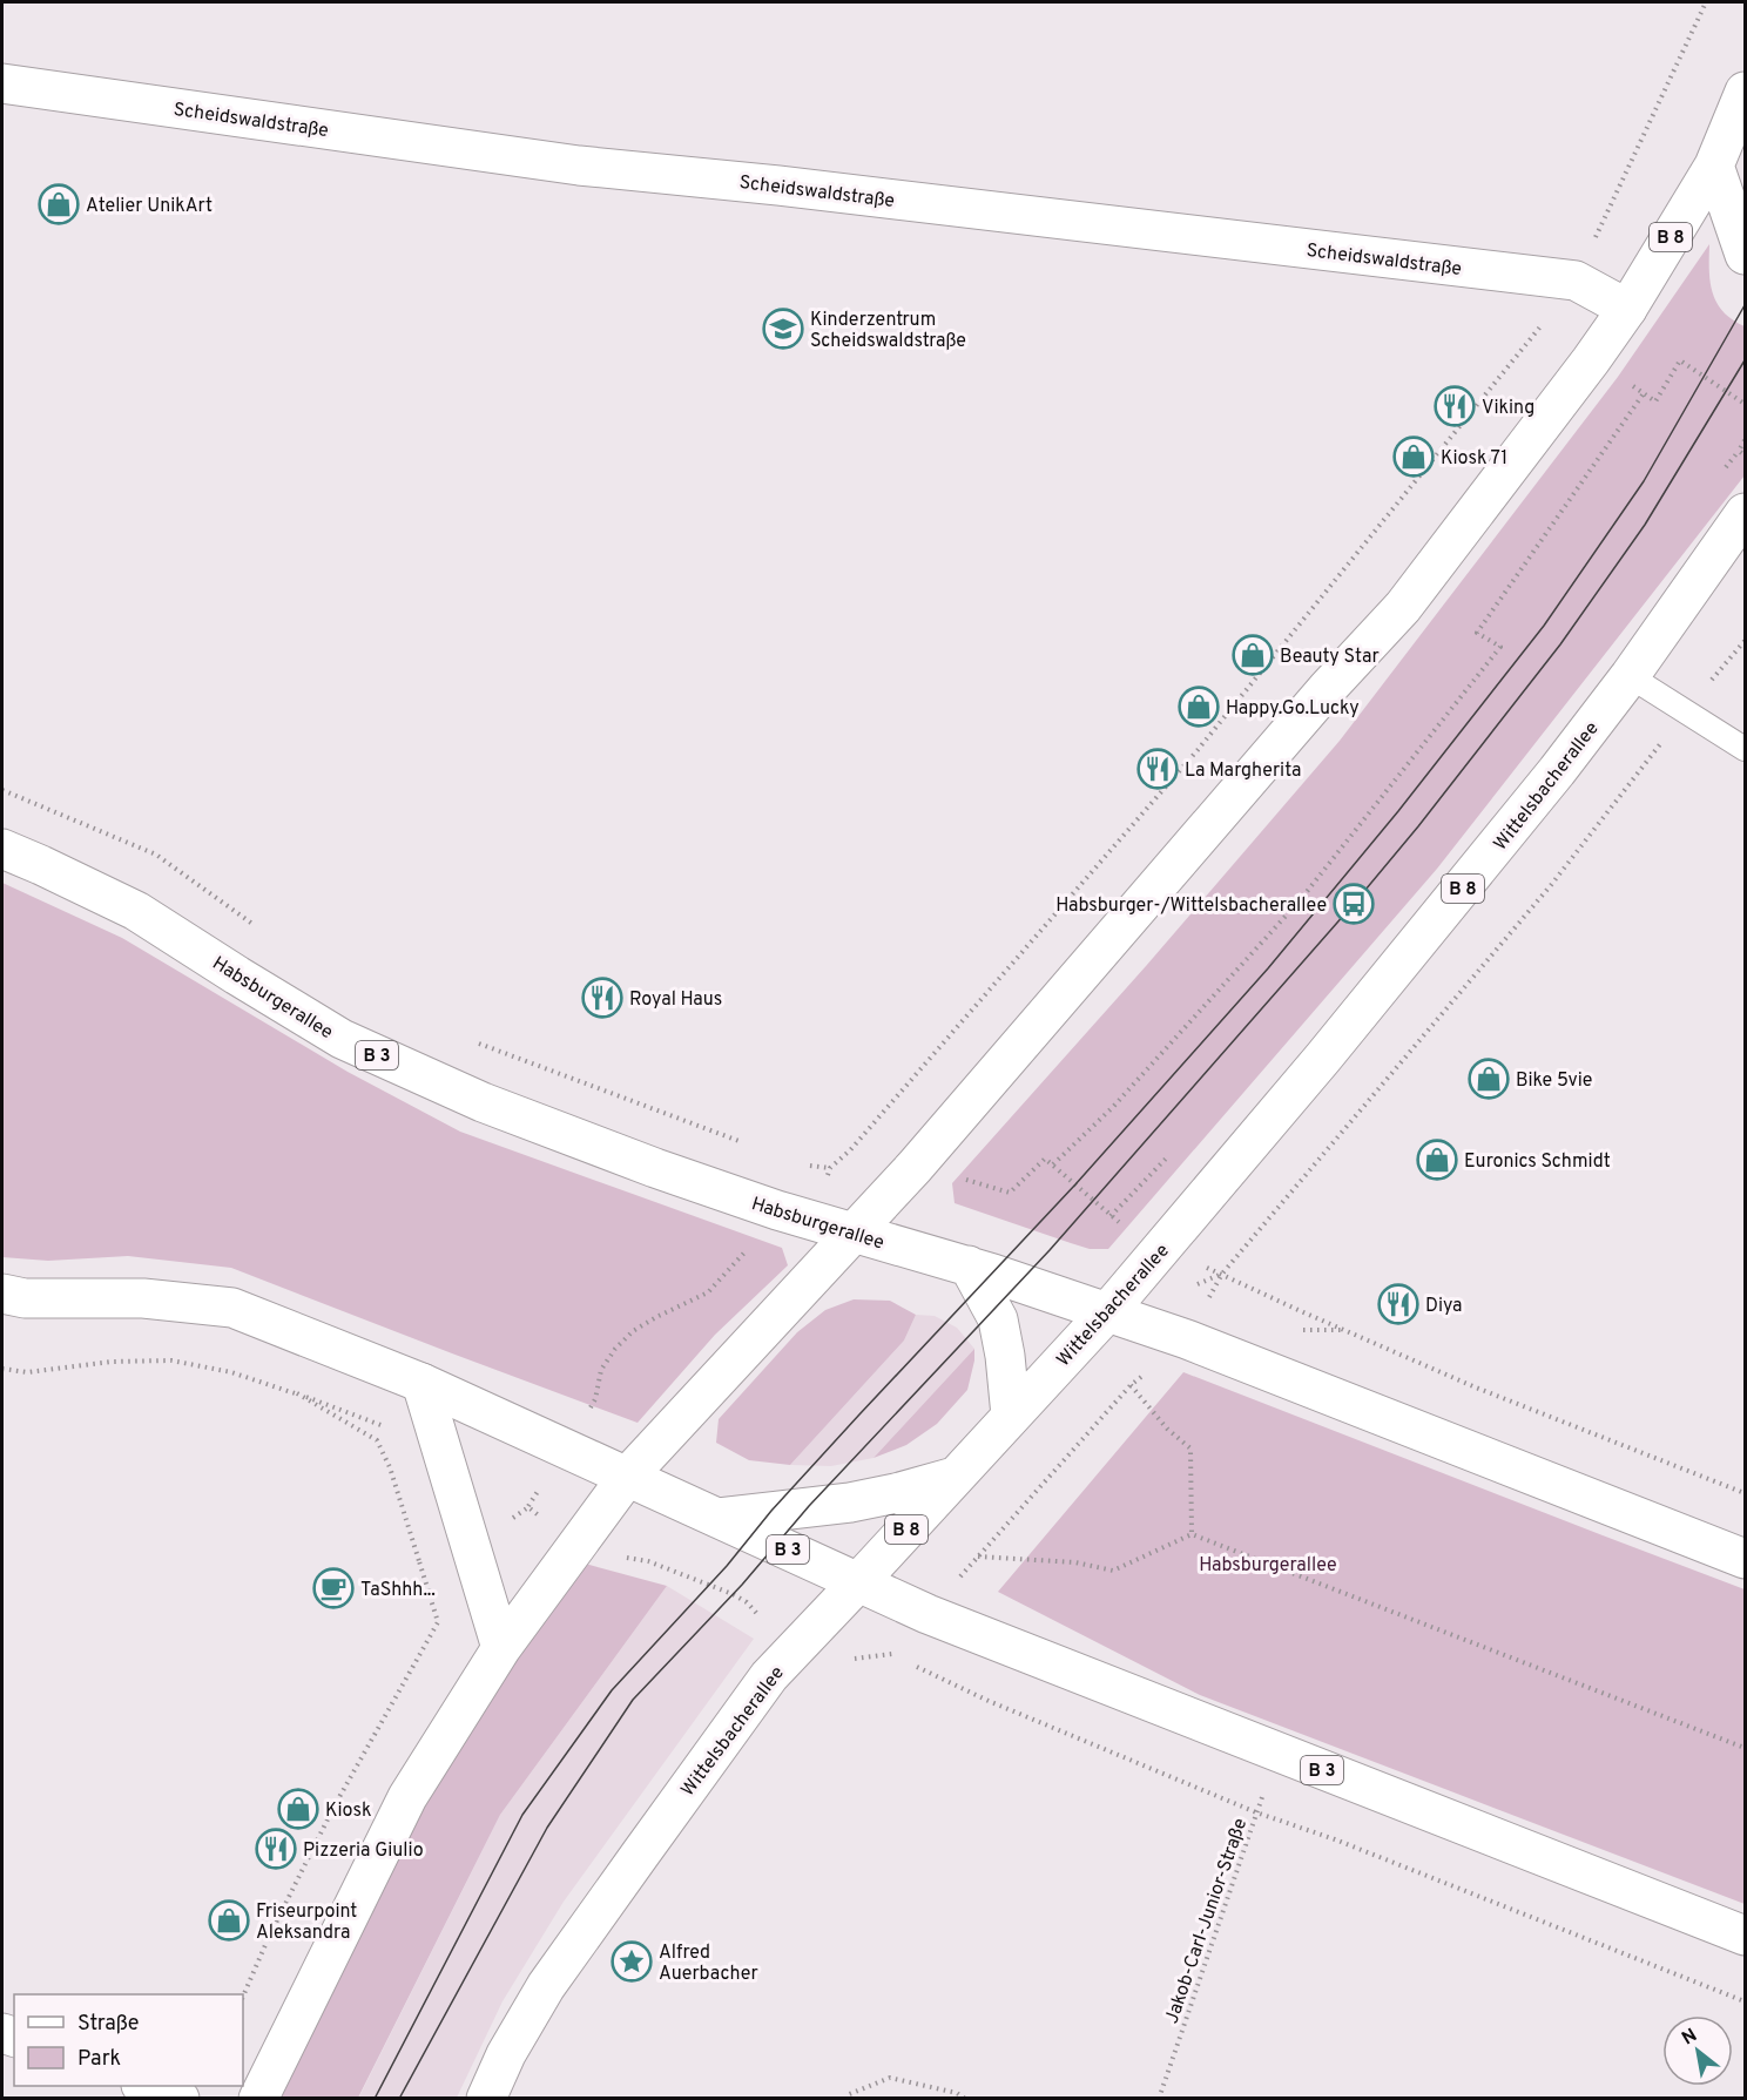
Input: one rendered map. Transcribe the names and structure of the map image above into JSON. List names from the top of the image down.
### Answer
{
  "streets": {
    "main road": [
      "Scheidswaldstraße",
      "B 8",
      "Wittelsbacherallee",
      "Habsburgerallee",
      "B 3"
    ],
    "path": ["Jakob-Carl-Junior-Straße"]
  },
  "crossings": [
    ["Scheidswaldstraße", "B 8"],
    ["B 8", "Habsburgerallee"],
    ["Wittelsbacherallee", "Habsburgerallee"],
    ["Wittelsbacherallee", "B 3"],
    ["B 3", "Jakob-Carl-Junior-Straße"]
  ],
  "parks": ["Habsburgerallee"],
  "places": {
    "shop": [
      "Atelier UnikArt",
      "Kiosk 71",
      "Beauty Star",
      "Happy.Go.Lucky",
      "Bike 5vie",
      "Euronics Schmidt",
      "Kiosk",
      "Friseurpoint Aleksandra"
    ],
    "school or university": ["Kinderzentrum Scheidswaldstraße"],
    "restaurant": [
      "Viking",
      "La Margherita",
      "Royal Haus",
      "Diya",
      "Pizzeria Giulio"
    ],
    "bus stop": ["Habsburger-/Wittelsbacherallee"],
    "cafe": ["TaShhh..."],
    "place": ["Alfred Auerbacher"]
  },
  "legend": ["Straße", "Park"],
  "north": "top left"
}
